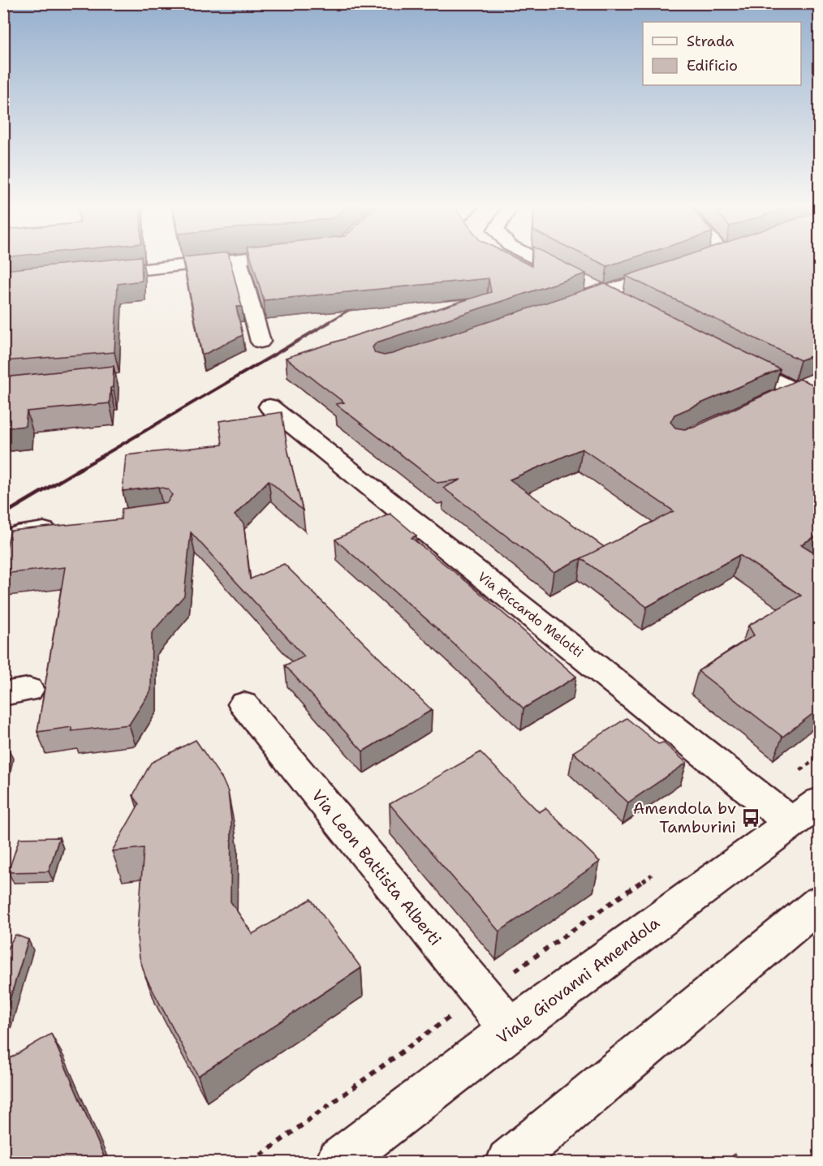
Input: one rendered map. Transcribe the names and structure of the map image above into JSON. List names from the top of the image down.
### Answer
{
  "streets": {
    "street": ["Via Riccardo Melotti", "Via Leon Battista Alberti", "Viale Giovanni Amendola"]
  },
  "crossings": [
    ["Via Riccardo Melotti", "Viale Giovanni Amendola"],
    ["Via Leon Battista Alberti", "Viale Giovanni Amendola"]
  ],
  "places": {
    "bus stop": ["Amendola bv Tamburini"]
  },
  "legend": ["Strada", "Edificio"]
}
